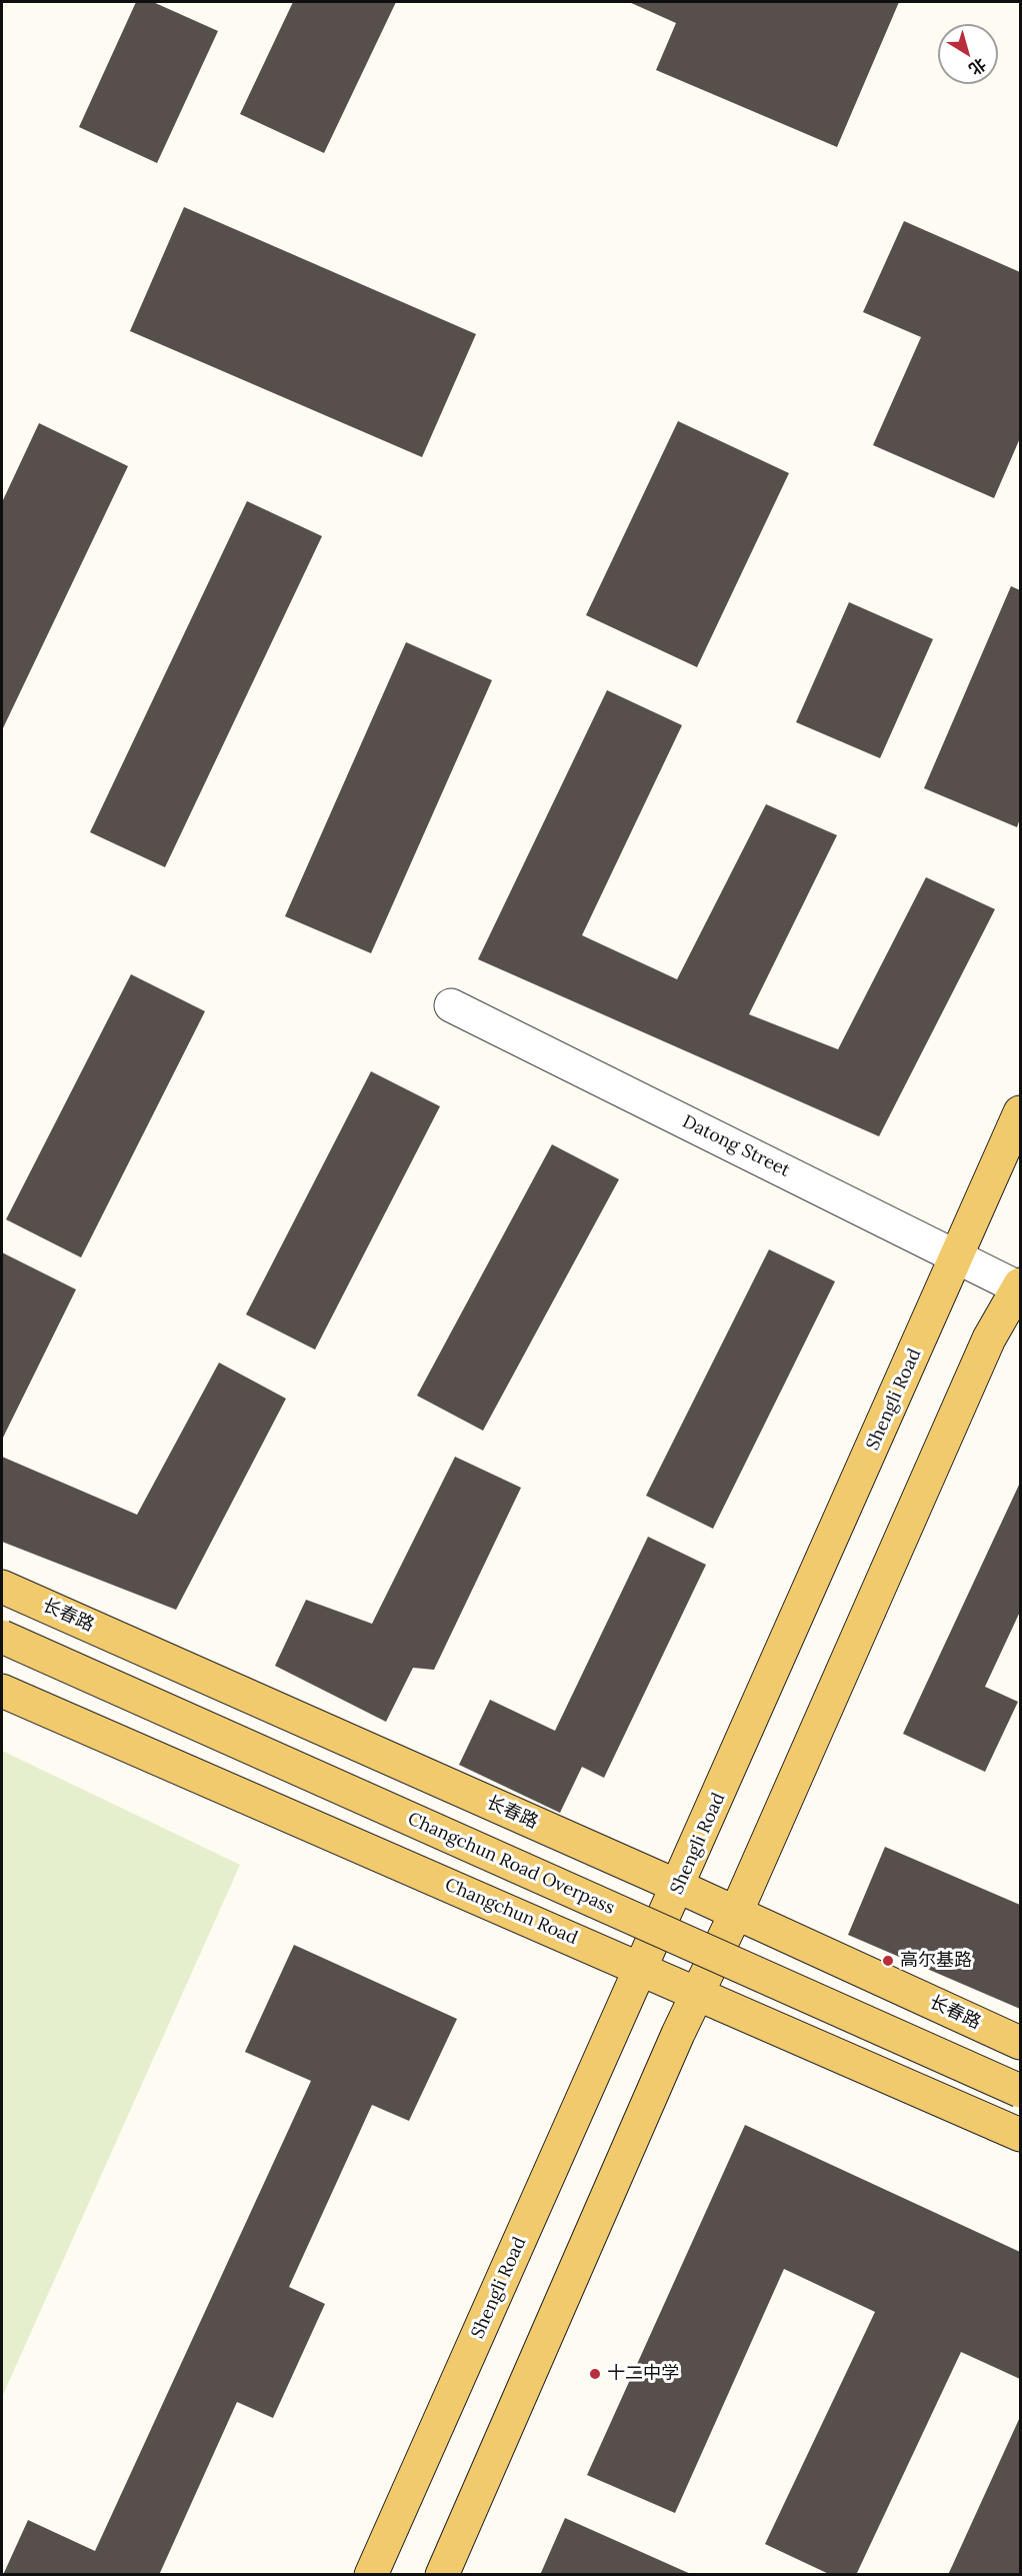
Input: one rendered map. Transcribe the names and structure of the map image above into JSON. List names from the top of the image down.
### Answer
{
  "streets": {
    "main road": [
      "Shengli Road",
      "长春路",
      "Changchun Road Overpass",
      "Changchun Road"
    ],
    "street": ["Datong Street"]
  },
  "crossings": [
    ["Datong Street", "Shengli Road"],
    ["Shengli Road", "长春路"],
    ["Shengli Road", "Changchun Road"]
  ],
  "places": ["高尔基路", "十二中学"],
  "north": "bottom right"
}
